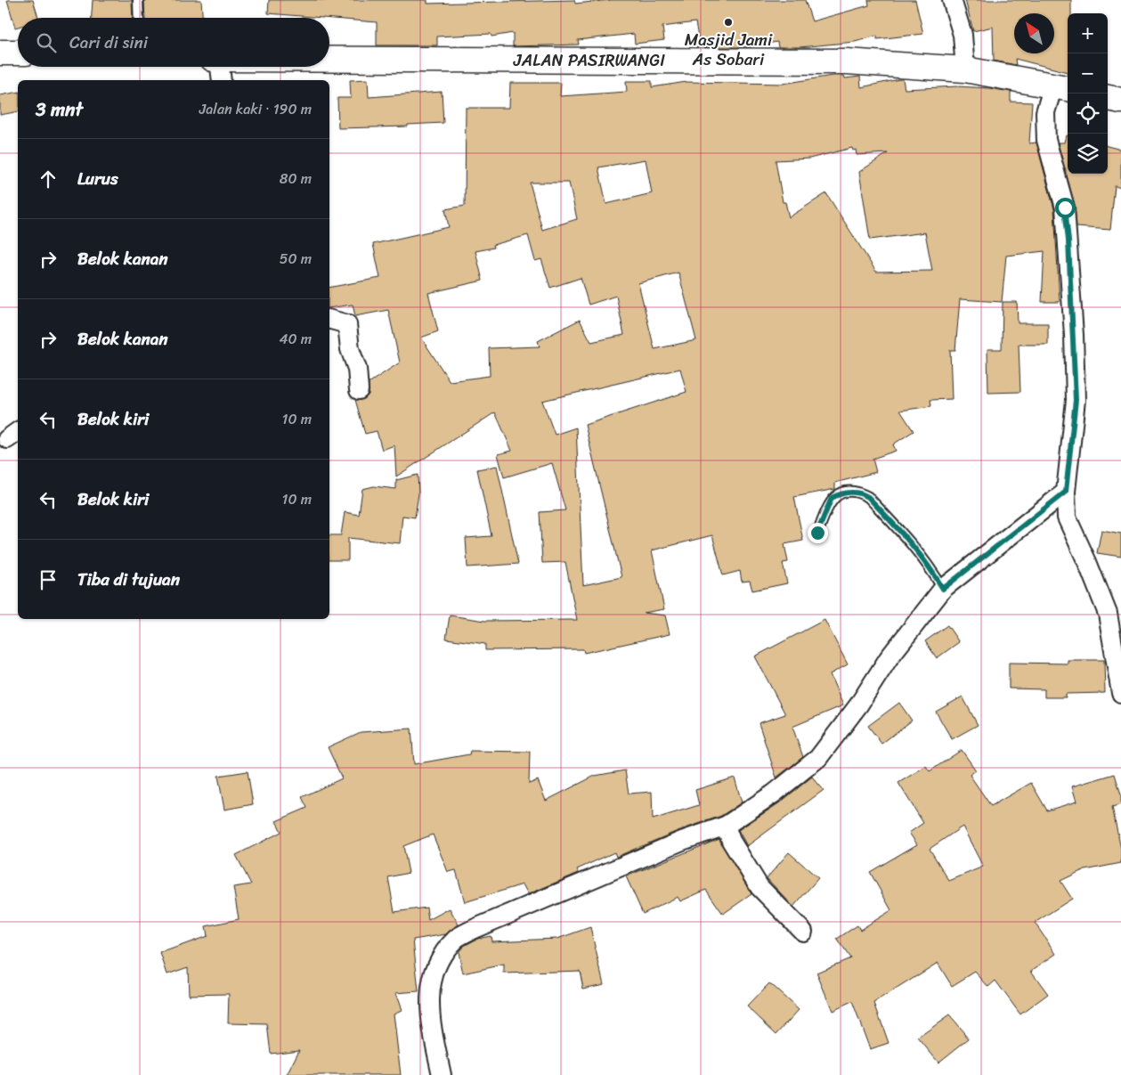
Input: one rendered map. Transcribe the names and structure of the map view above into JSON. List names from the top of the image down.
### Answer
{
  "streets": {
    "street": ["JALAN PASIRWANGI"]
  },
  "places": ["Masjid Jami As Sobari"],
  "north": "top left",
  "page": {
    "map_buttons": ["+", "−"],
    "search": "Cari di sini",
    "heading": ["3 mnt", "Jalan kaki · 190 m"],
    "list": [
      ["Lurus", "80 m"],
      ["Belok kanan", "50 m"],
      ["Belok kanan", "40 m"],
      ["Belok kiri", "10 m"],
      ["Belok kiri", "10 m"],
      "Tiba di tujuan"
    ]
  }
}
